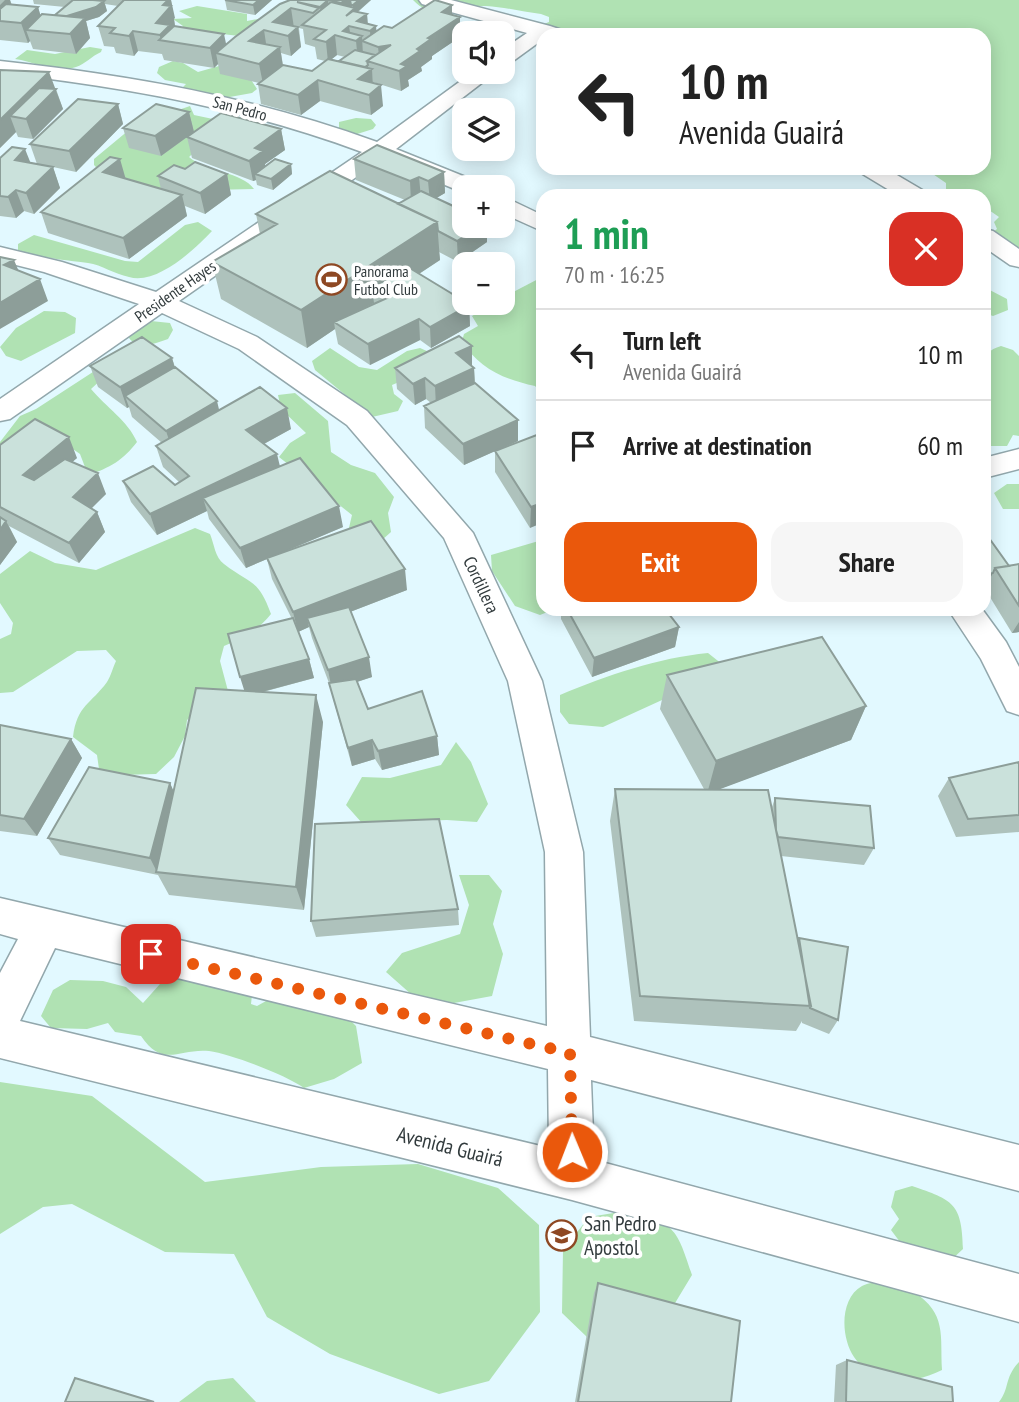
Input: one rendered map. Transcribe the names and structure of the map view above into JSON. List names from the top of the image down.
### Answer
{
  "streets": {
    "street": [
      "San Pedro",
      "Presidente Hayes",
      "Cordillera",
      "Avenida Guairá"
    ]
  },
  "crossings": [
    ["San Pedro", "Presidente Hayes"],
    ["Presidente Hayes", "Cordillera"],
    ["Cordillera", "Avenida Guairá"]
  ],
  "places": {
    "sports": ["Panorama Futbol Club"],
    "school or university": ["San Pedro Apostol"]
  },
  "page": {
    "map_buttons": ["+", "−"],
    "turn": ["10 m", "Avenida Guairá"],
    "heading": ["1 min", "70 m · 16:25"],
    "list": [
      {
        "name": "Turn left",
        "note": "Avenida Guairá",
        "value": "10 m"
      },
      {
        "name": "Arrive at destination",
        "value": "60 m"
      }
    ],
    "buttons": ["Exit", "Share"]
  }
}
